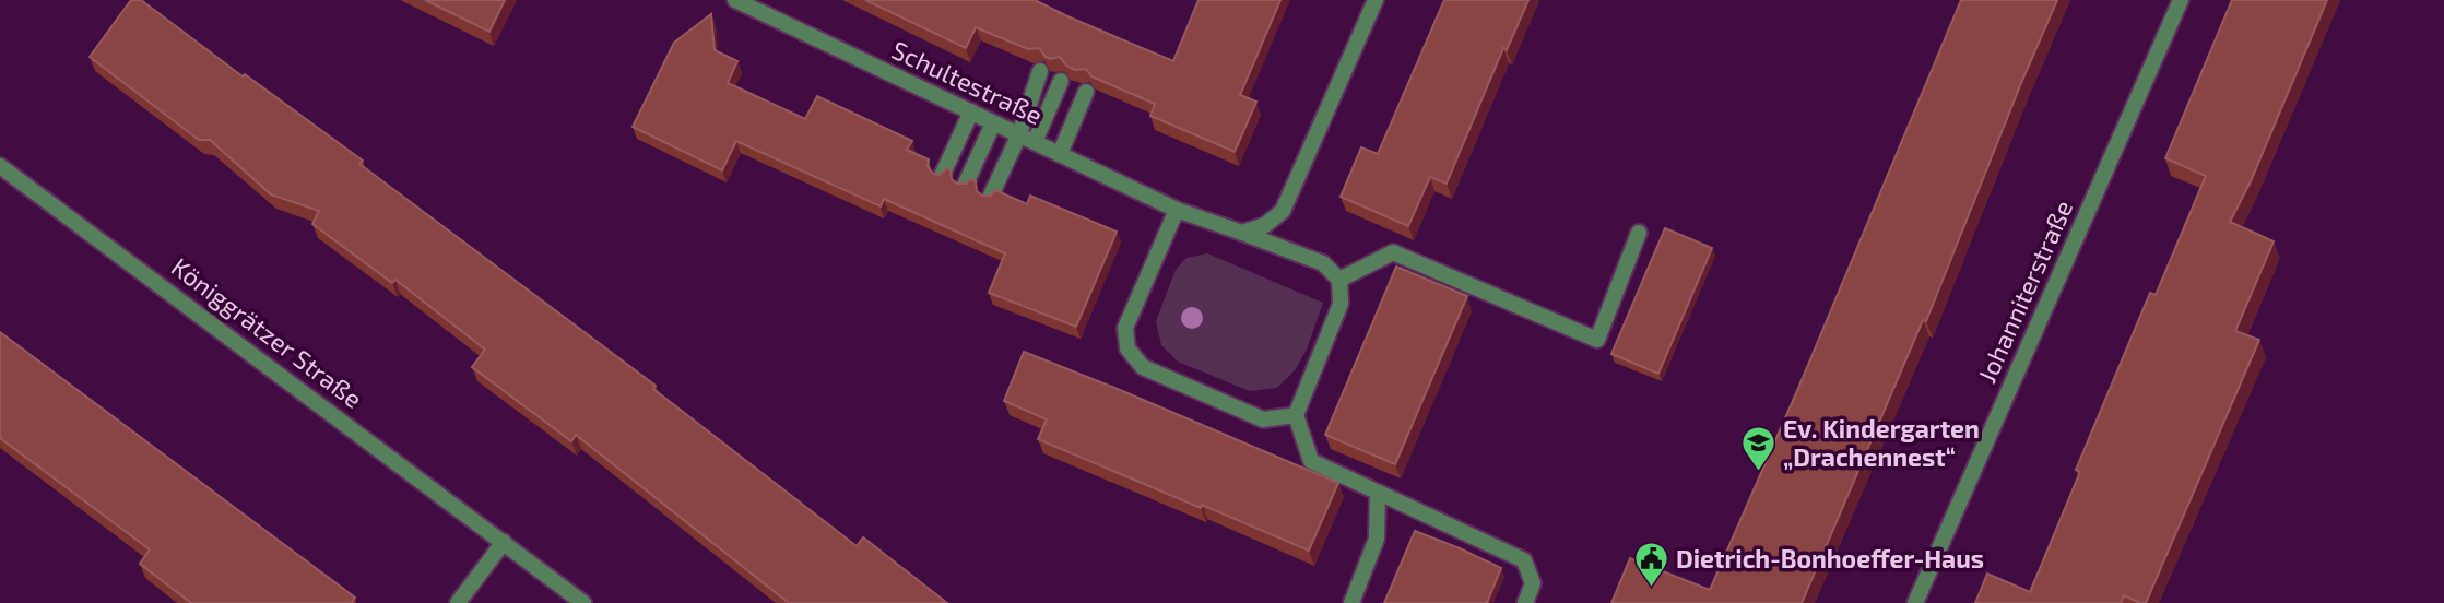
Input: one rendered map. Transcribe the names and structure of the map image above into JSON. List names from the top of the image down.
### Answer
{
  "streets": {
    "street": ["Schultestraße", "Johanniterstraße", "Königgrätzer Straße"]
  },
  "places": {
    "school or university": ["Ev. Kindergarten „Drachennest“"],
    "public building": ["Dietrich-Bonhoeffer-Haus"]
  }
}
